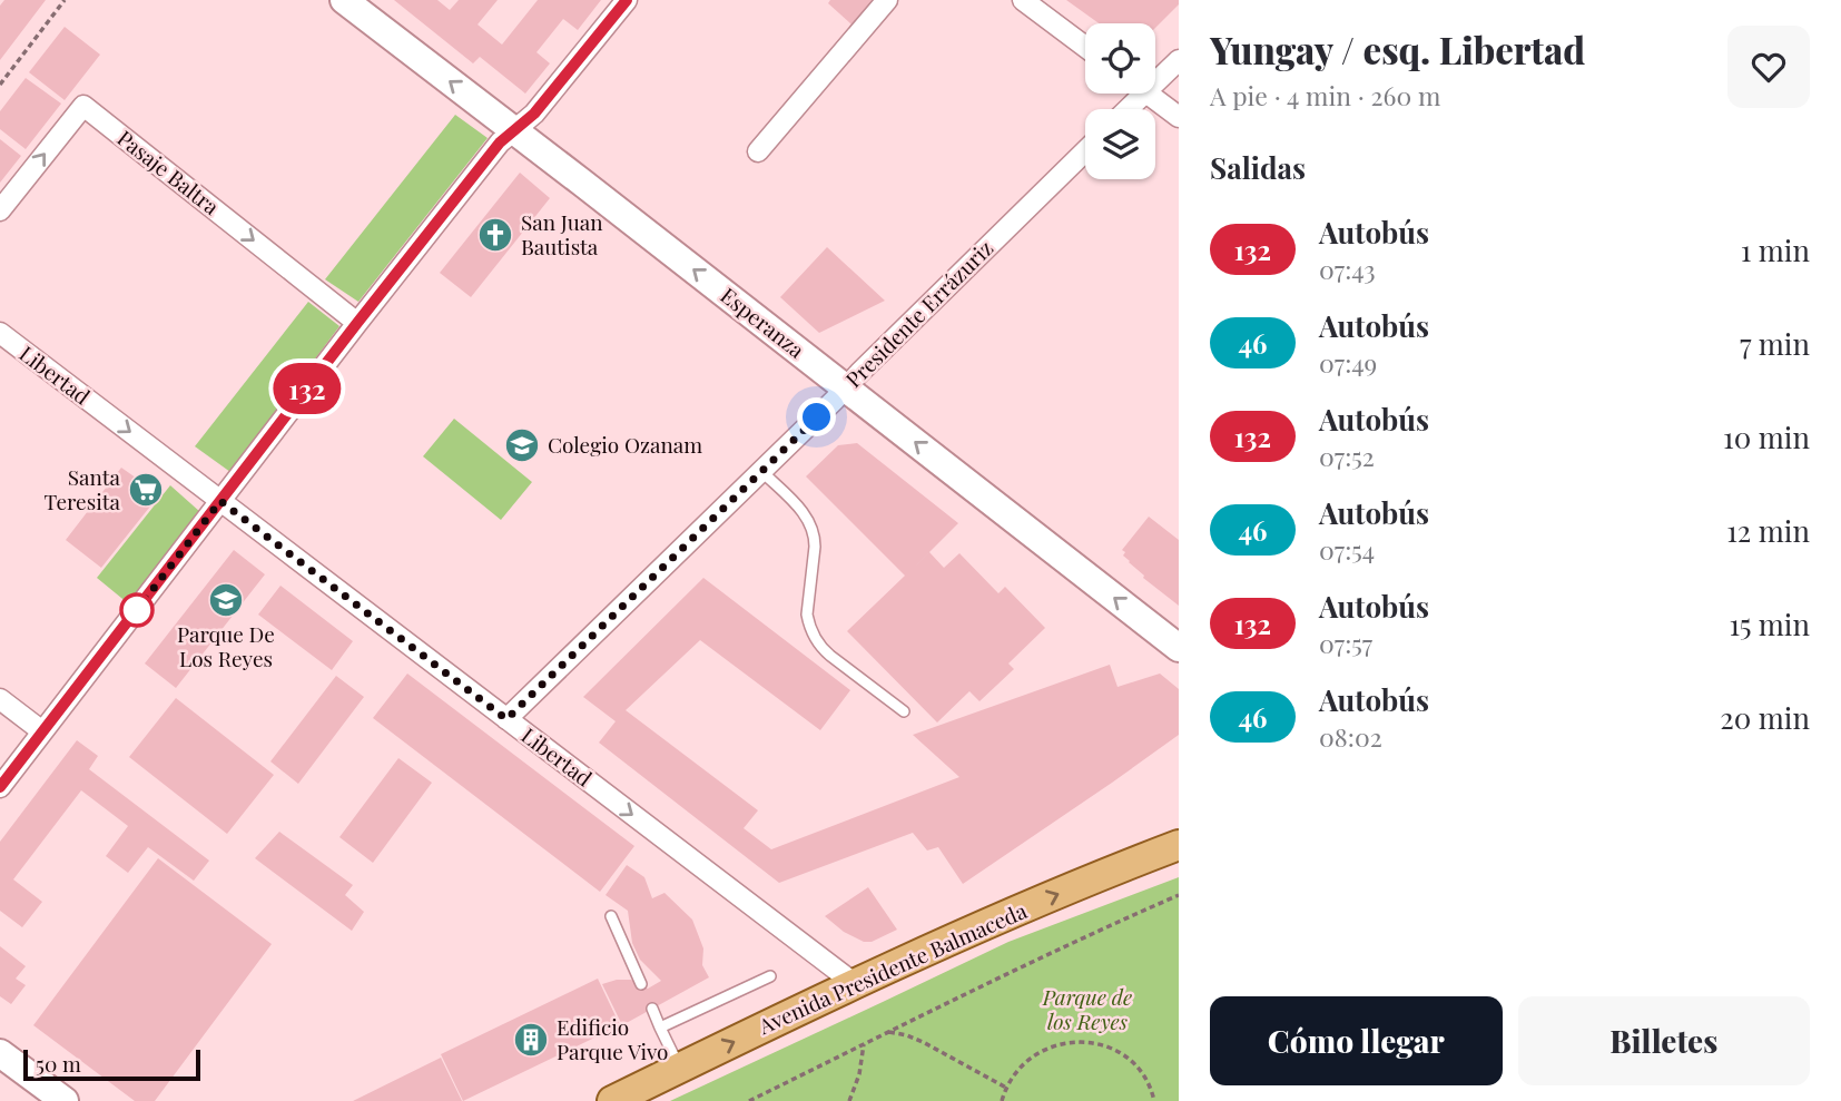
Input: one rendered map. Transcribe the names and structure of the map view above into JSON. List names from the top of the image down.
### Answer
{
  "streets": {
    "main road": ["Esperanza", "Avenida Presidente Balmaceda"],
    "street": ["Pasaje Baltra", "Presidente Errázuriz", "Libertad"]
  },
  "crossings": [
    ["Presidente Errázuriz", "Esperanza"],
    ["Presidente Errázuriz", "Libertad"],
    ["Libertad", "Avenida Presidente Balmaceda"]
  ],
  "one_way": ["Esperanza", "Libertad", "Avenida Presidente Balmaceda"],
  "parks": ["Parque de los Reyes"],
  "places": {
    "church": ["San Juan Bautista"],
    "school or university": ["Colegio Ozanam", "Parque De Los Reyes"],
    "supermarket": ["Santa Teresita"],
    "building": ["Edificio Parque Vivo"]
  },
  "lines": ["bus line 132"],
  "scale_bar": "50 m",
  "page": {
    "on_map": "132",
    "heading": [
      ["Yungay / esq. Libertad", "A pie · 4 min · 260 m"],
      "Salidas"
    ],
    "list": [
      {
        "mark": "132",
        "name": "Autobús",
        "note": "07:43",
        "value": "1 min"
      },
      {
        "mark": "46",
        "name": "Autobús",
        "note": "07:49",
        "value": "7 min"
      },
      {
        "mark": "132",
        "name": "Autobús",
        "note": "07:52",
        "value": "10 min"
      },
      {
        "mark": "46",
        "name": "Autobús",
        "note": "07:54",
        "value": "12 min"
      },
      {
        "mark": "132",
        "name": "Autobús",
        "note": "07:57",
        "value": "15 min"
      },
      {
        "mark": "46",
        "name": "Autobús",
        "note": "08:02",
        "value": "20 min"
      }
    ],
    "buttons": ["Cómo llegar", "Billetes"],
    "scale": "50 m"
  }
}
